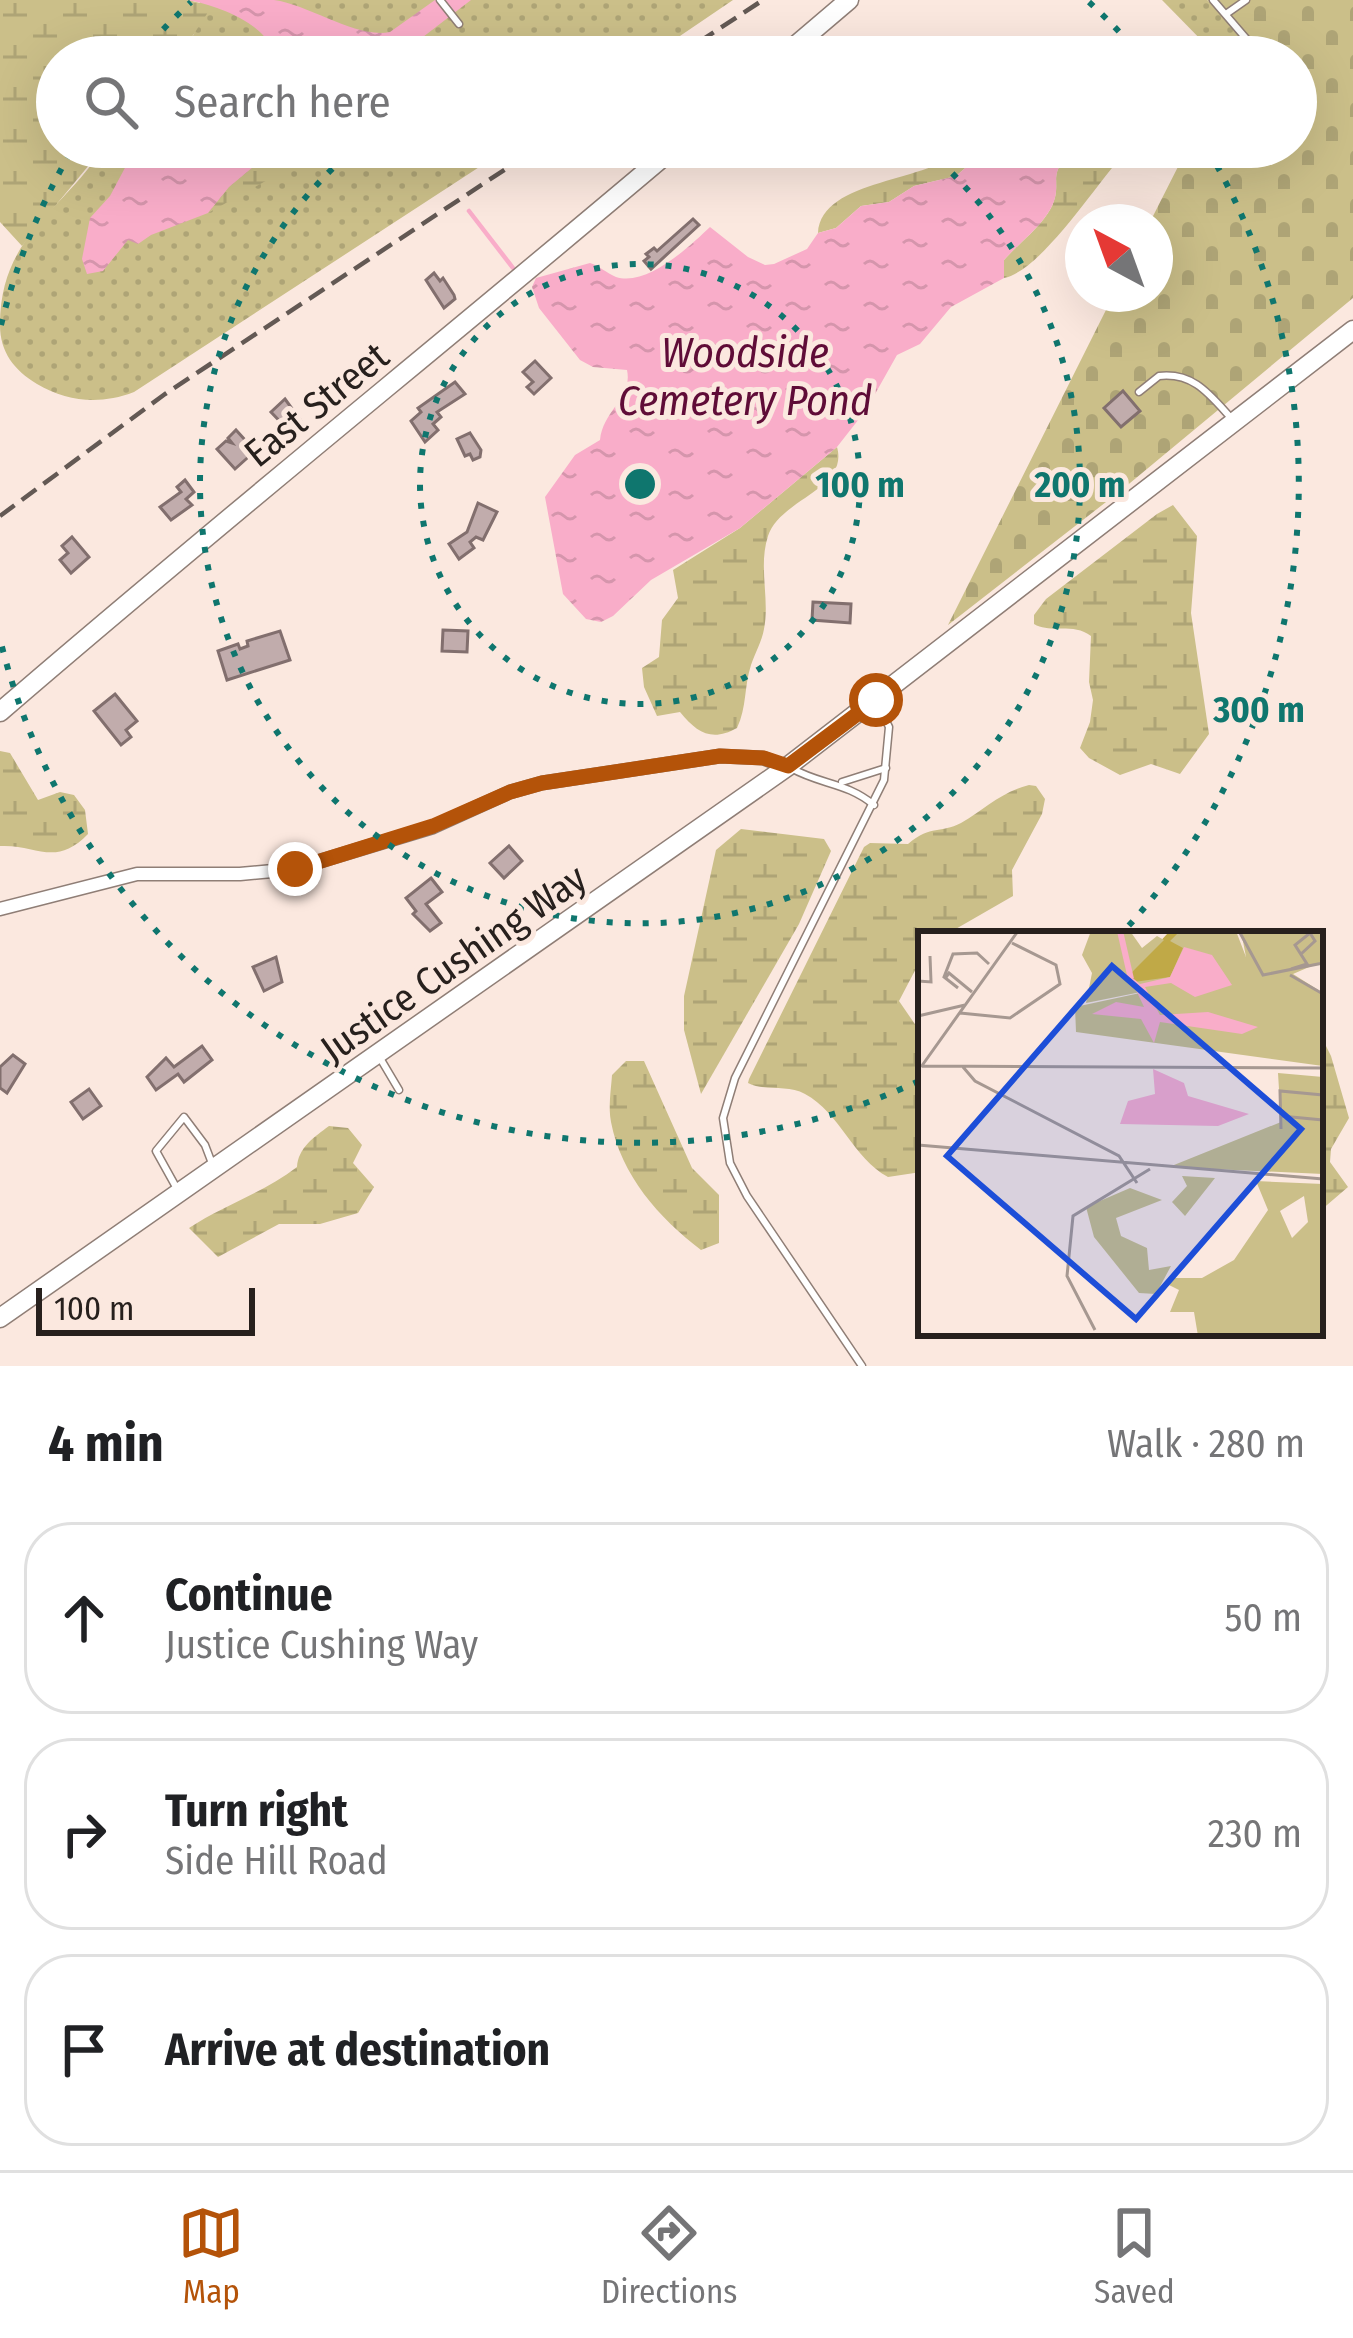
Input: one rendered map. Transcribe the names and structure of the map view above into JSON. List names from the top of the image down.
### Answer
{
  "streets": {
    "main road": ["East Street", "Justice Cushing Way"]
  },
  "water": ["Woodside Cemetery Pond"],
  "scale_bar": "100 m",
  "north": "top left",
  "page": {
    "search": "Search here",
    "scale": "100 m",
    "heading": ["4 min", "Walk · 280 m"],
    "list": [
      ["Continue", "Justice Cushing Way", "50 m"],
      ["Turn right", "Side Hill Road", "230 m"],
      "Arrive at destination"
    ],
    "nav": ["Map", "Directions", "Saved"]
  },
  "rings": ["100 m", "200 m", "300 m"]
}
